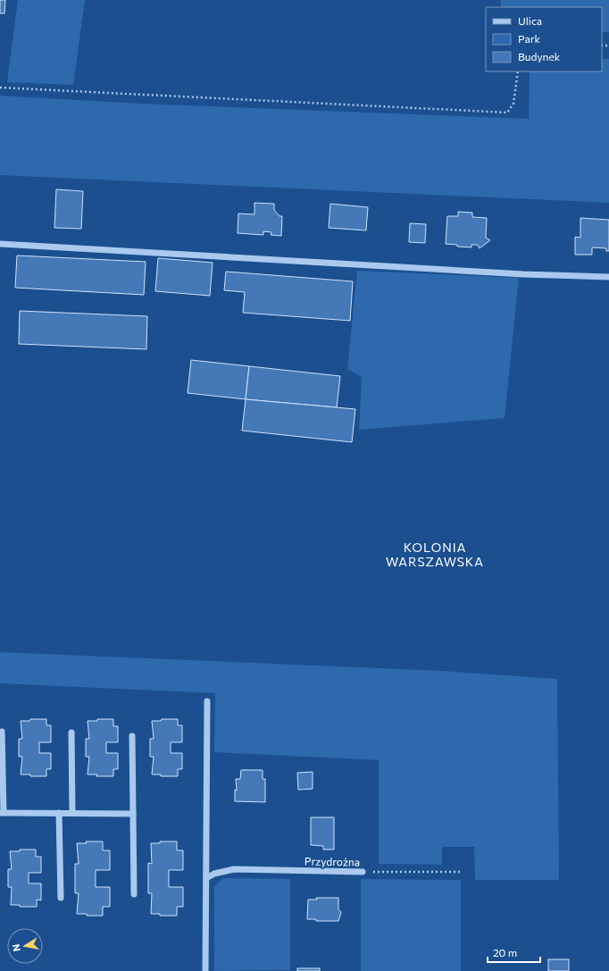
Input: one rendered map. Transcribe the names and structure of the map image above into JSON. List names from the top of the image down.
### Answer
{
  "streets": {
    "street": ["Przydrożna"]
  },
  "districts": ["KOLONIA WARSZAWSKA"],
  "legend": ["Ulica", "Park", "Budynek"],
  "scale_bar": "20 m",
  "north": "left"
}
